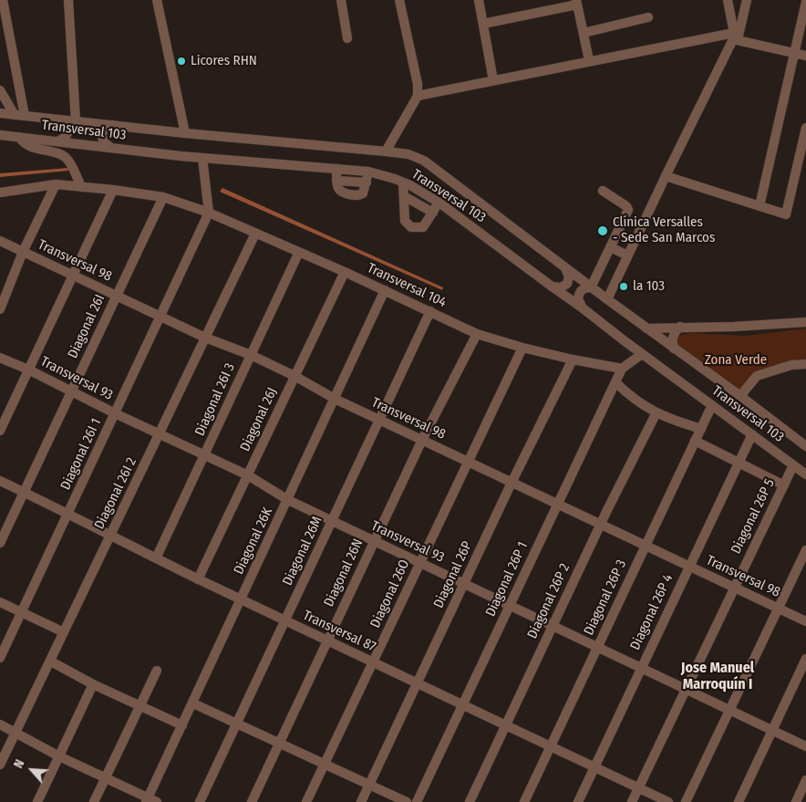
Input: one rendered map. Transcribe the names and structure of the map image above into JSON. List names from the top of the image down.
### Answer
{
  "streets": {
    "street": [
      "Transversal 103",
      "Transversal 98",
      "Transversal 104",
      "Diagonal 26I",
      "Transversal 93",
      "Diagonal 26I 3",
      "Diagonal 26J",
      "Diagonal 26I 1",
      "Diagonal 26I 2",
      "Diagonal 26P 5",
      "Diagonal 26K",
      "Diagonal 26M",
      "Diagonal 26N",
      "Diagonal 26P",
      "Diagonal 26P 1",
      "Diagonal 26O",
      "Diagonal 26P 3",
      "Diagonal 26P 2",
      "Diagonal 26P 4",
      "Transversal 87"
    ]
  },
  "crossings": [
    ["Transversal 103", "Diagonal 26P 5"],
    ["Transversal 103", "Diagonal 26P 3"],
    ["Transversal 103", "Diagonal 26P 4"],
    ["Transversal 98", "Diagonal 26I"],
    ["Transversal 98", "Diagonal 26I 3"],
    ["Transversal 98", "Diagonal 26J"],
    ["Transversal 98", "Diagonal 26I 1"],
    ["Transversal 98", "Diagonal 26I 2"],
    ["Transversal 98", "Diagonal 26P 5"],
    ["Transversal 98", "Diagonal 26K"],
    ["Transversal 98", "Diagonal 26M"],
    ["Transversal 98", "Diagonal 26N"],
    ["Transversal 98", "Diagonal 26P"],
    ["Transversal 98", "Diagonal 26P 1"],
    ["Transversal 98", "Diagonal 26O"],
    ["Transversal 98", "Diagonal 26P 3"],
    ["Transversal 98", "Diagonal 26P 2"],
    ["Transversal 98", "Diagonal 26P 4"],
    ["Transversal 104", "Diagonal 26I"],
    ["Transversal 104", "Diagonal 26I 3"],
    ["Transversal 104", "Diagonal 26J"],
    ["Transversal 104", "Diagonal 26I 1"],
    ["Transversal 104", "Diagonal 26I 2"],
    ["Transversal 104", "Diagonal 26K"],
    ["Transversal 104", "Diagonal 26M"],
    ["Transversal 104", "Diagonal 26N"],
    ["Transversal 104", "Diagonal 26P"],
    ["Transversal 104", "Diagonal 26P 1"],
    ["Transversal 104", "Diagonal 26O"],
    ["Diagonal 26I", "Transversal 93"],
    ["Diagonal 26I", "Transversal 87"],
    ["Transversal 93", "Diagonal 26I 3"],
    ["Transversal 93", "Diagonal 26J"],
    ["Transversal 93", "Diagonal 26I 1"],
    ["Transversal 93", "Diagonal 26I 2"],
    ["Transversal 93", "Diagonal 26P 5"],
    ["Transversal 93", "Diagonal 26K"],
    ["Transversal 93", "Diagonal 26M"],
    ["Transversal 93", "Diagonal 26N"],
    ["Transversal 93", "Diagonal 26P"],
    ["Transversal 93", "Diagonal 26P 1"],
    ["Transversal 93", "Diagonal 26O"],
    ["Transversal 93", "Diagonal 26P 3"],
    ["Transversal 93", "Diagonal 26P 2"],
    ["Transversal 93", "Diagonal 26P 4"],
    ["Diagonal 26I 3", "Transversal 87"],
    ["Diagonal 26J", "Transversal 87"],
    ["Diagonal 26I 1", "Transversal 87"],
    ["Diagonal 26I 2", "Transversal 87"],
    ["Diagonal 26P 5", "Transversal 87"],
    ["Diagonal 26K", "Transversal 87"],
    ["Diagonal 26M", "Transversal 87"],
    ["Diagonal 26N", "Transversal 87"],
    ["Diagonal 26P", "Transversal 87"],
    ["Diagonal 26P 1", "Transversal 87"],
    ["Diagonal 26O", "Transversal 87"],
    ["Diagonal 26P 3", "Transversal 87"],
    ["Diagonal 26P 2", "Transversal 87"],
    ["Diagonal 26P 4", "Transversal 87"]
  ],
  "districts": ["Jose Manuel Marroquín I"],
  "parks": ["Zona Verde"],
  "places": ["Licores RHN", "Clínica Versalles - Sede San Marcos", "la 103"],
  "north": "top left"
}
